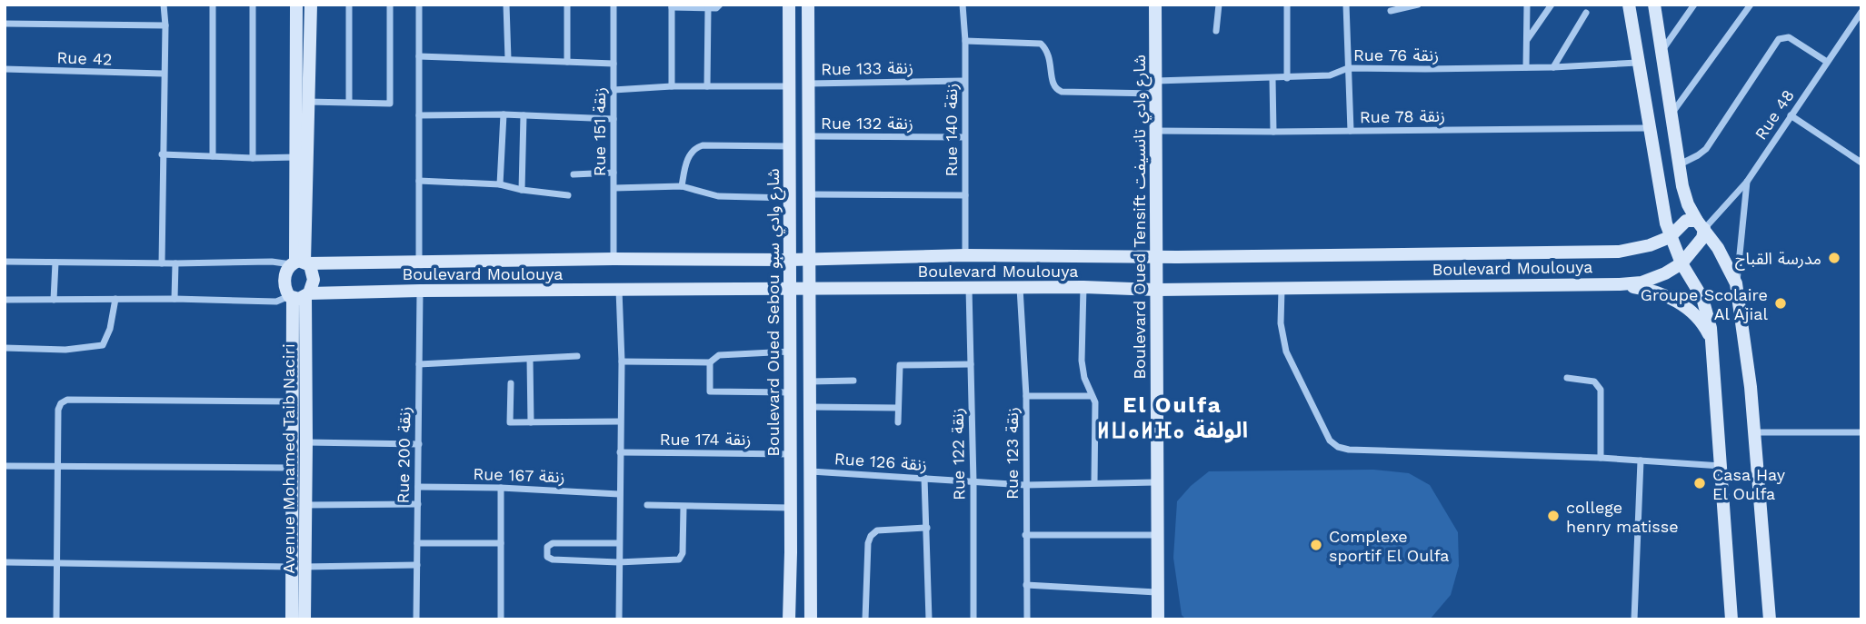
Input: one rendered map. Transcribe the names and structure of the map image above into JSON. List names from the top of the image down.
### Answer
{
  "streets": {
    "street": [
      "Rue 76 زنقة",
      "Rue 42",
      "Rue 133 زنقة",
      "Rue 48",
      "Rue 78 زنقة",
      "Rue 132 زنقة",
      "Rue 140 زنقة",
      "Rue 151 زنقة",
      "Boulevard Oued Tensift شارع وادي تانسيفت",
      "Boulevard Moulouya",
      "Boulevard Oued Sebou شارع وادي سبو",
      "Rue 174 زنقة",
      "Rue 123 زنقة",
      "Rue 122 زنقة",
      "Rue 200 زنقة",
      "Avenue Mohamed Taib Naciri",
      "Rue 126 زنقة",
      "Rue 167 زنقة"
    ]
  },
  "crossings": [
    ["Rue 76 زنقة", "Rue 140 زنقة"],
    ["Rue 76 زنقة", "Boulevard Oued Tensift شارع وادي تانسيفت"],
    ["Rue 133 زنقة", "Rue 140 زنقة"],
    ["Rue 48", "Boulevard Moulouya"],
    ["Rue 78 زنقة", "Boulevard Oued Tensift شارع وادي تانسيفت"],
    ["Rue 132 زنقة", "Rue 140 زنقة"],
    ["Rue 140 زنقة", "Boulevard Moulouya"],
    ["Rue 151 زنقة", "Boulevard Moulouya"],
    ["Boulevard Oued Tensift شارع وادي تانسيفت", "Boulevard Moulouya"],
    ["Boulevard Oued Tensift شارع وادي تانسيفت", "Rue 126 زنقة"],
    ["Boulevard Moulouya", "Boulevard Oued Sebou شارع وادي سبو"],
    ["Boulevard Moulouya", "Rue 123 زنقة"],
    ["Boulevard Moulouya", "Rue 122 زنقة"],
    ["Boulevard Moulouya", "Rue 200 زنقة"],
    ["Boulevard Moulouya", "Avenue Mohamed Taib Naciri"],
    ["Boulevard Oued Sebou شارع وادي سبو", "Rue 174 زنقة"],
    ["Rue 123 زنقة", "Rue 126 زنقة"],
    ["Rue 122 زنقة", "Rue 126 زنقة"],
    ["Rue 200 زنقة", "Rue 167 زنقة"]
  ],
  "districts": ["El Oulfa ⵍⵡⴰⵍⴼⴰ الولفة"],
  "places": [
    "مدرسة القباج",
    "Groupe Scolaire Al Ajial",
    "Casa Hay El Oulfa",
    "college henry matisse",
    "Complexe sportif El Oulfa"
  ]
}
